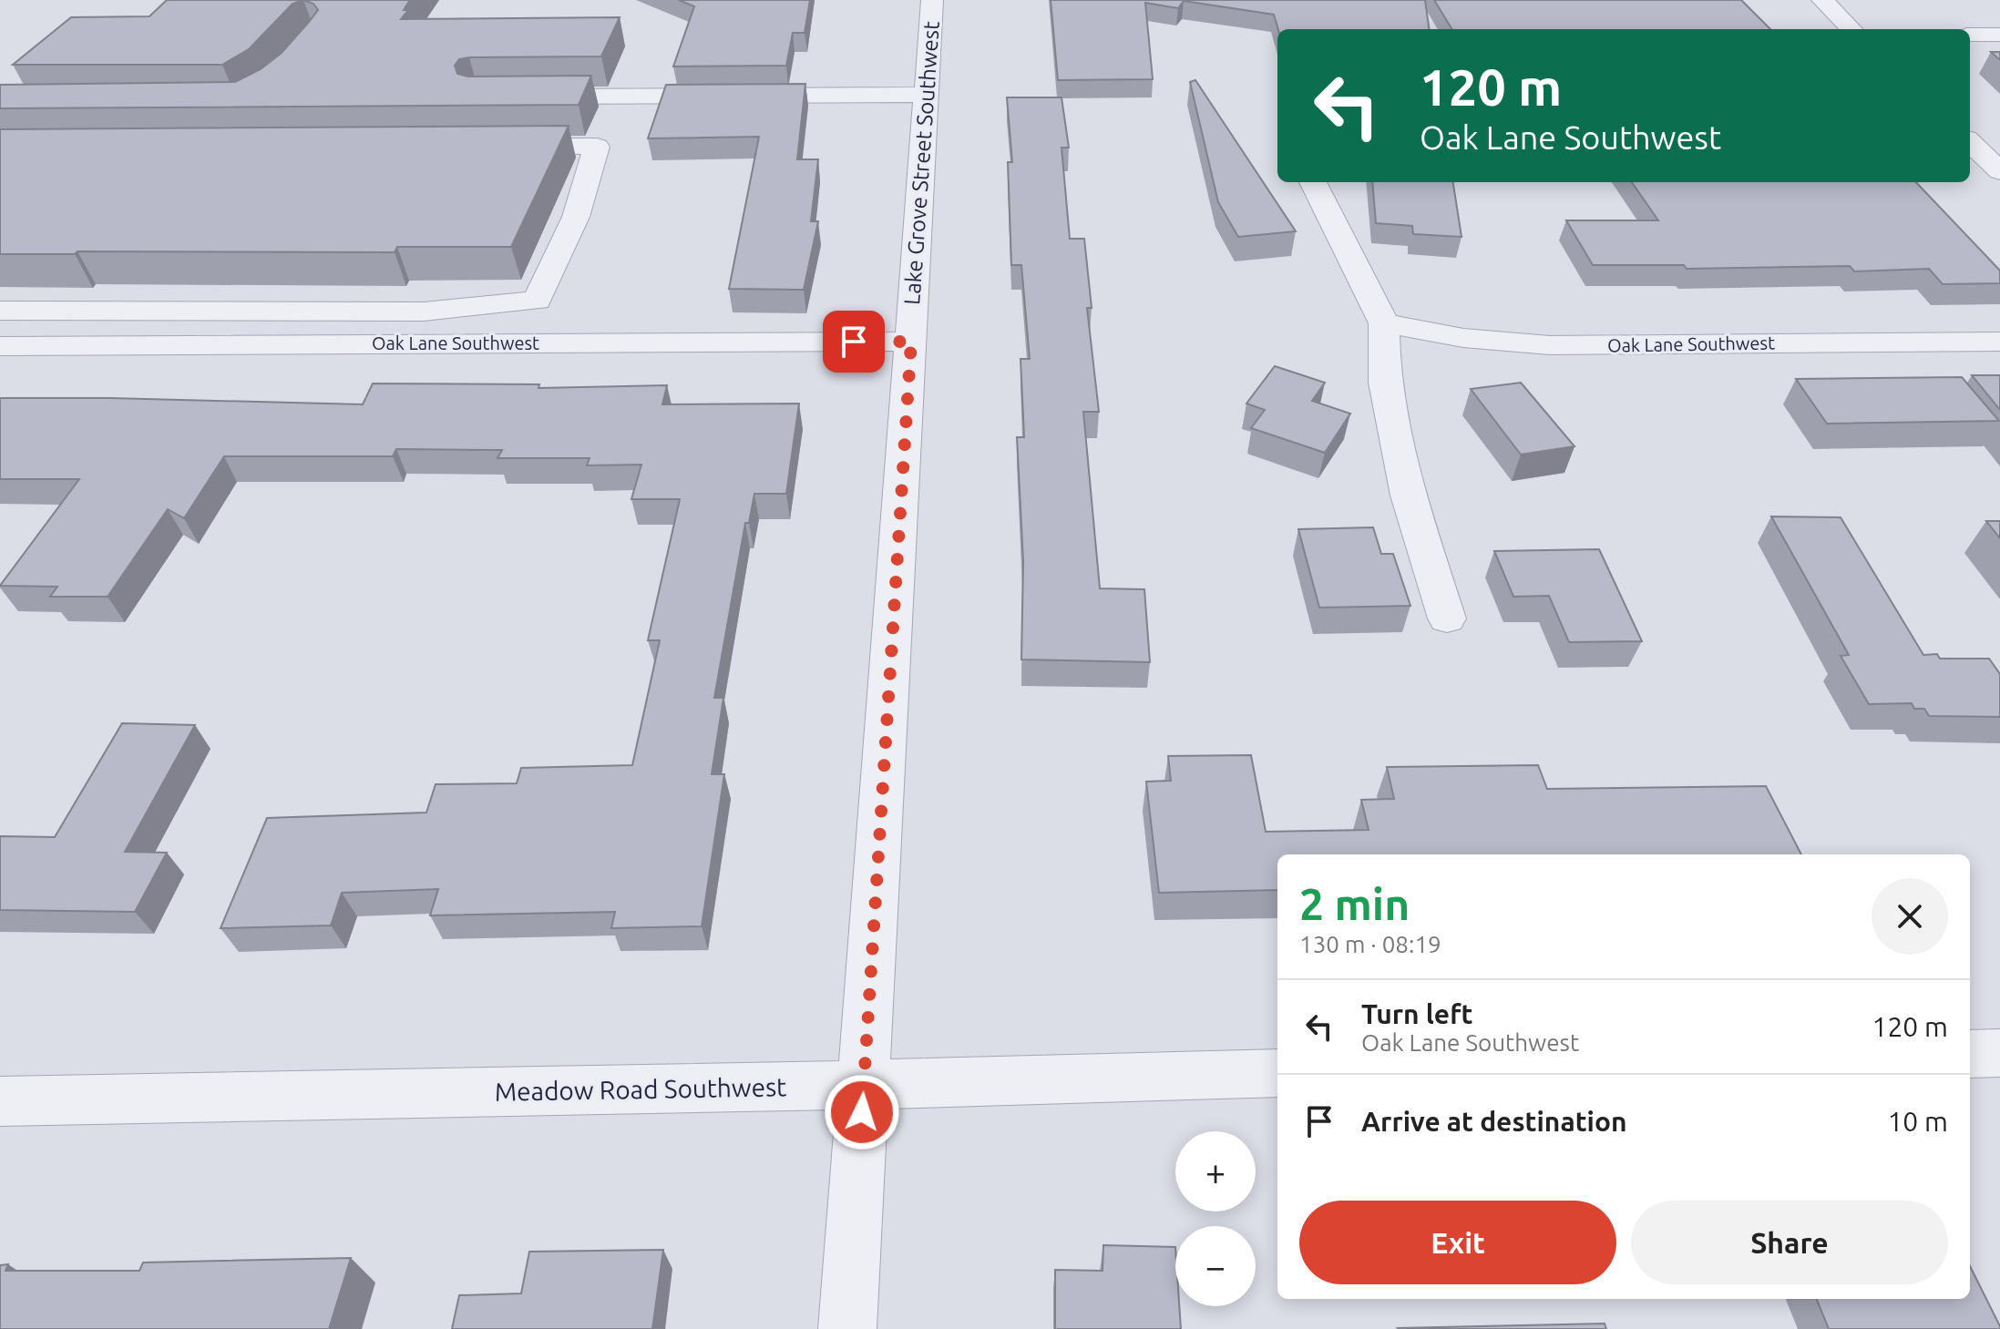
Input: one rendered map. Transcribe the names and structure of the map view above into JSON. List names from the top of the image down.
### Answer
{
  "streets": {
    "street": ["Lake Grove Street Southwest", "Oak Lane Southwest", "Meadow Road Southwest"]
  },
  "crossings": [
    ["Lake Grove Street Southwest", "Oak Lane Southwest"],
    ["Lake Grove Street Southwest", "Meadow Road Southwest"]
  ],
  "page": {
    "turn": ["120 m", "Oak Lane Southwest"],
    "heading": ["2 min", "130 m · 08:19"],
    "list": [
      {
        "name": "Turn left",
        "note": "Oak Lane Southwest",
        "value": "120 m"
      },
      {
        "name": "Arrive at destination",
        "value": "10 m"
      }
    ],
    "map_buttons": ["+", "−"],
    "buttons": ["Exit", "Share"]
  }
}
